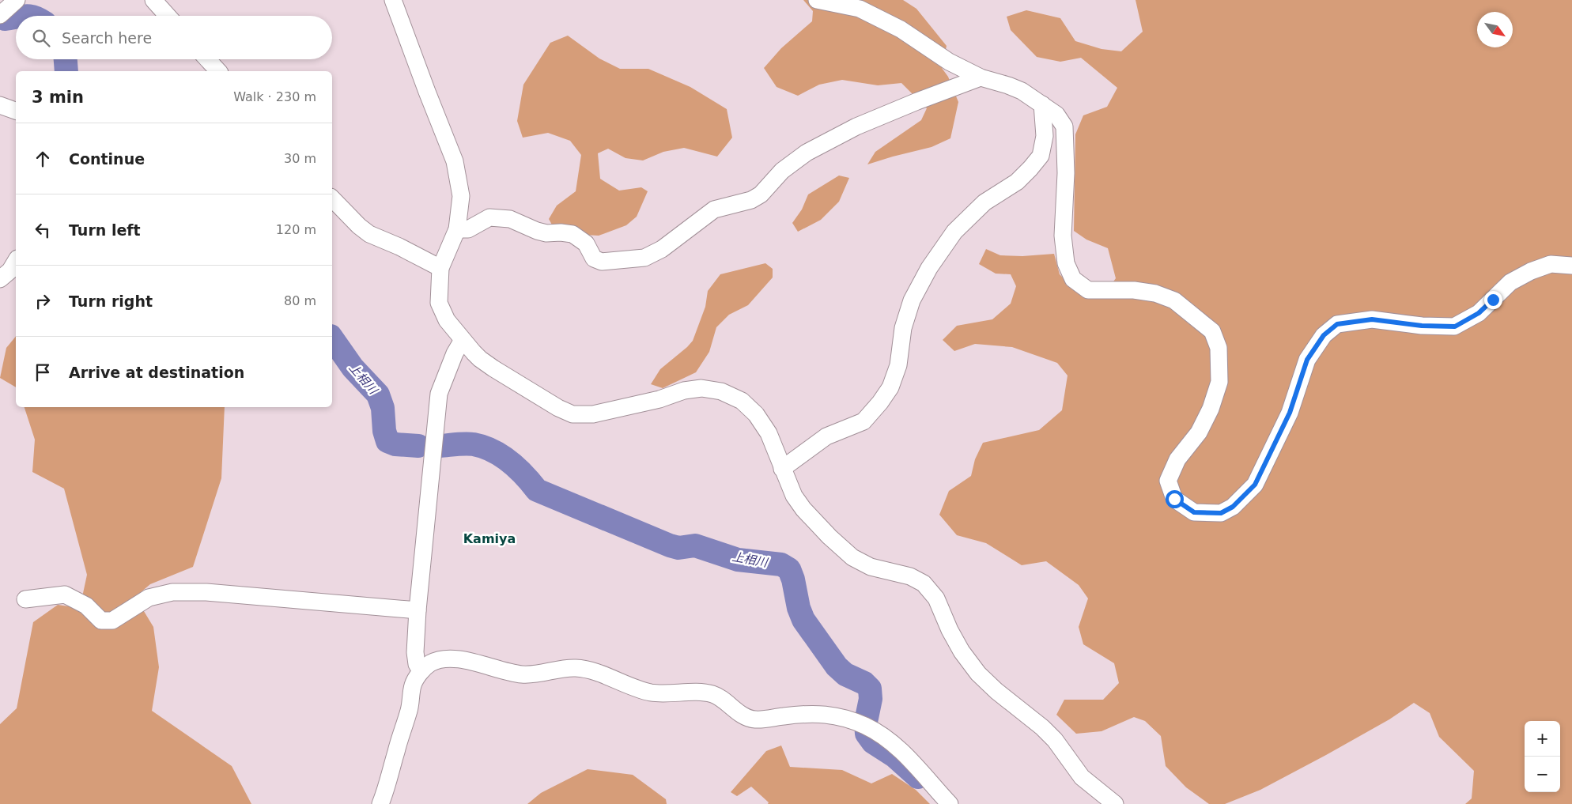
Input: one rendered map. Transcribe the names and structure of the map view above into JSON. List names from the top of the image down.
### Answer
{
  "districts": ["Kamiya"],
  "water": ["上相川"],
  "north": "bottom right",
  "page": {
    "search": "Search here",
    "heading": ["3 min", "Walk · 230 m"],
    "list": [
      ["Continue", "30 m"],
      ["Turn left", "120 m"],
      ["Turn right", "80 m"],
      "Arrive at destination"
    ],
    "map_buttons": ["+", "−"]
  }
}
